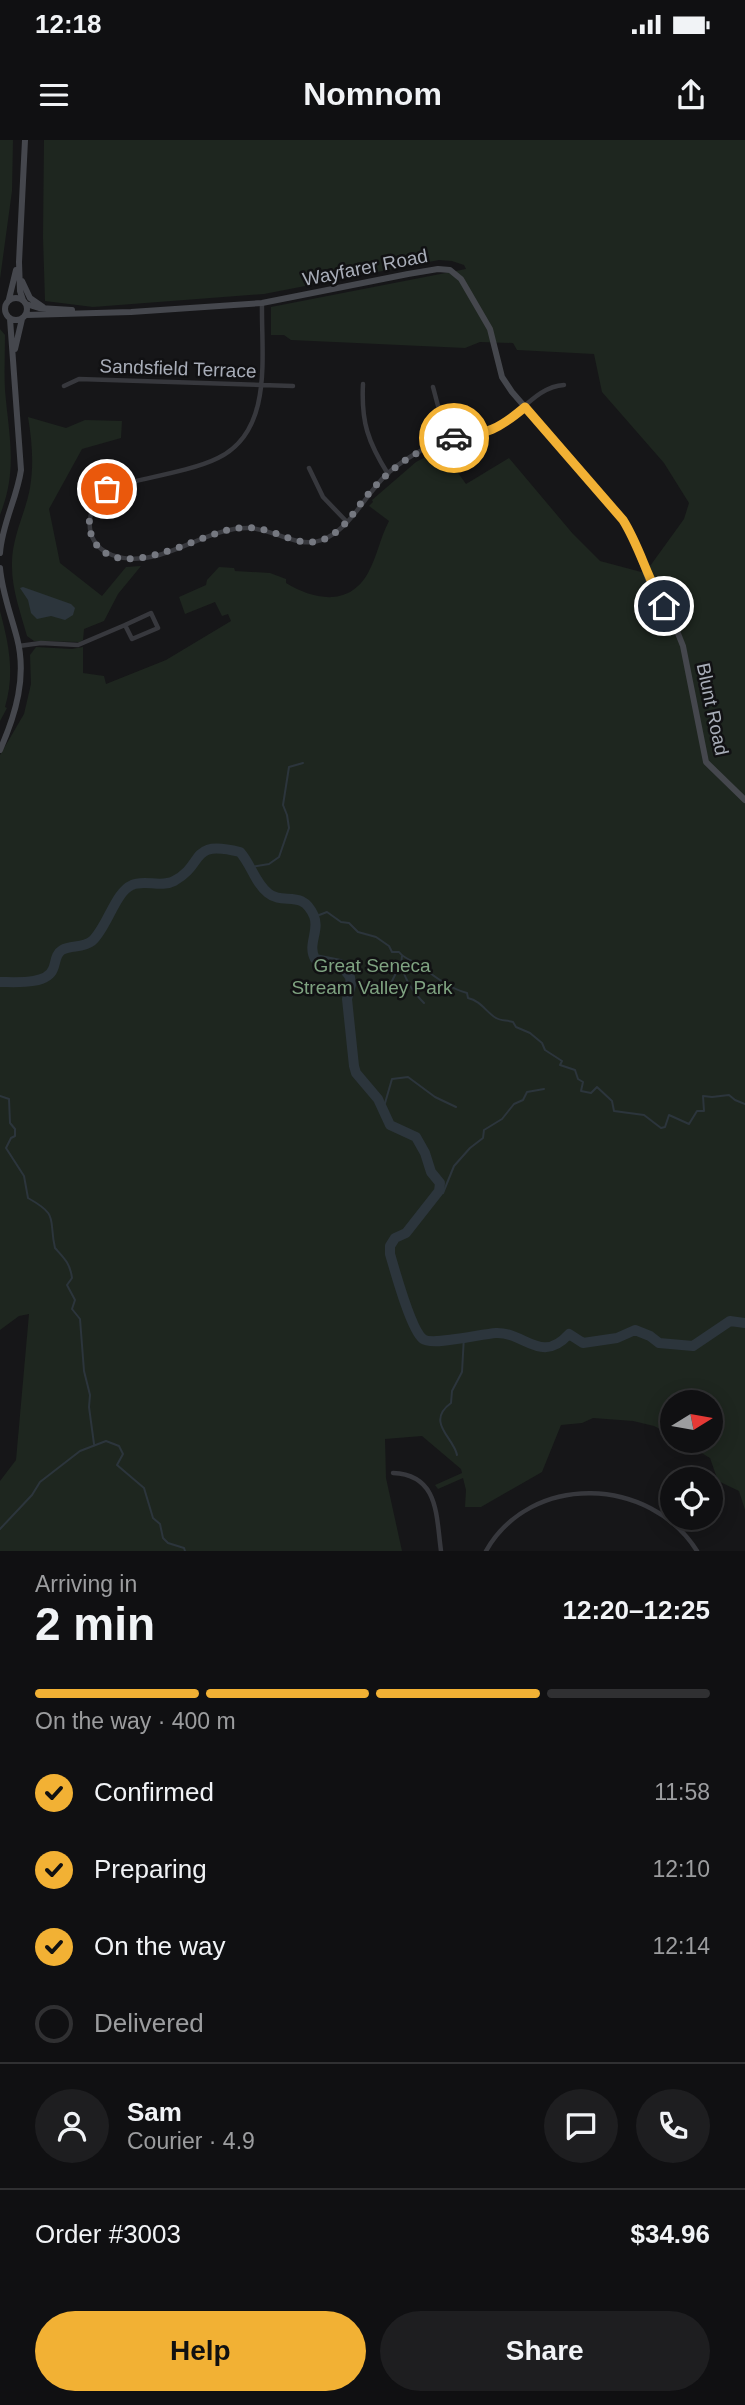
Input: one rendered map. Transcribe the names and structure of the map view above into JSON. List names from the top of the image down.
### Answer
{
  "streets": {
    "street": ["Wayfarer Road", "Sandsfield Terrace", "Blunt Road"]
  },
  "crossings": [
    ["Wayfarer Road", "Blunt Road"]
  ],
  "parks": ["Great Seneca Stream Valley Park"],
  "north": "right",
  "page": {
    "status": "12:18",
    "header": "Nomnom",
    "heading": ["2 min", "Arriving in", "12:20–12:25"],
    "panel": [
      "Sam",
      "Courier · 4.9",
      "Order #3003",
      "$34.96"
    ],
    "bar": "On the way · 400 m",
    "list": [
      ["Confirmed", "11:58"],
      ["Preparing", "12:10"],
      ["On the way", "12:14"],
      "Delivered"
    ],
    "buttons": ["Help", "Share"]
  }
}
